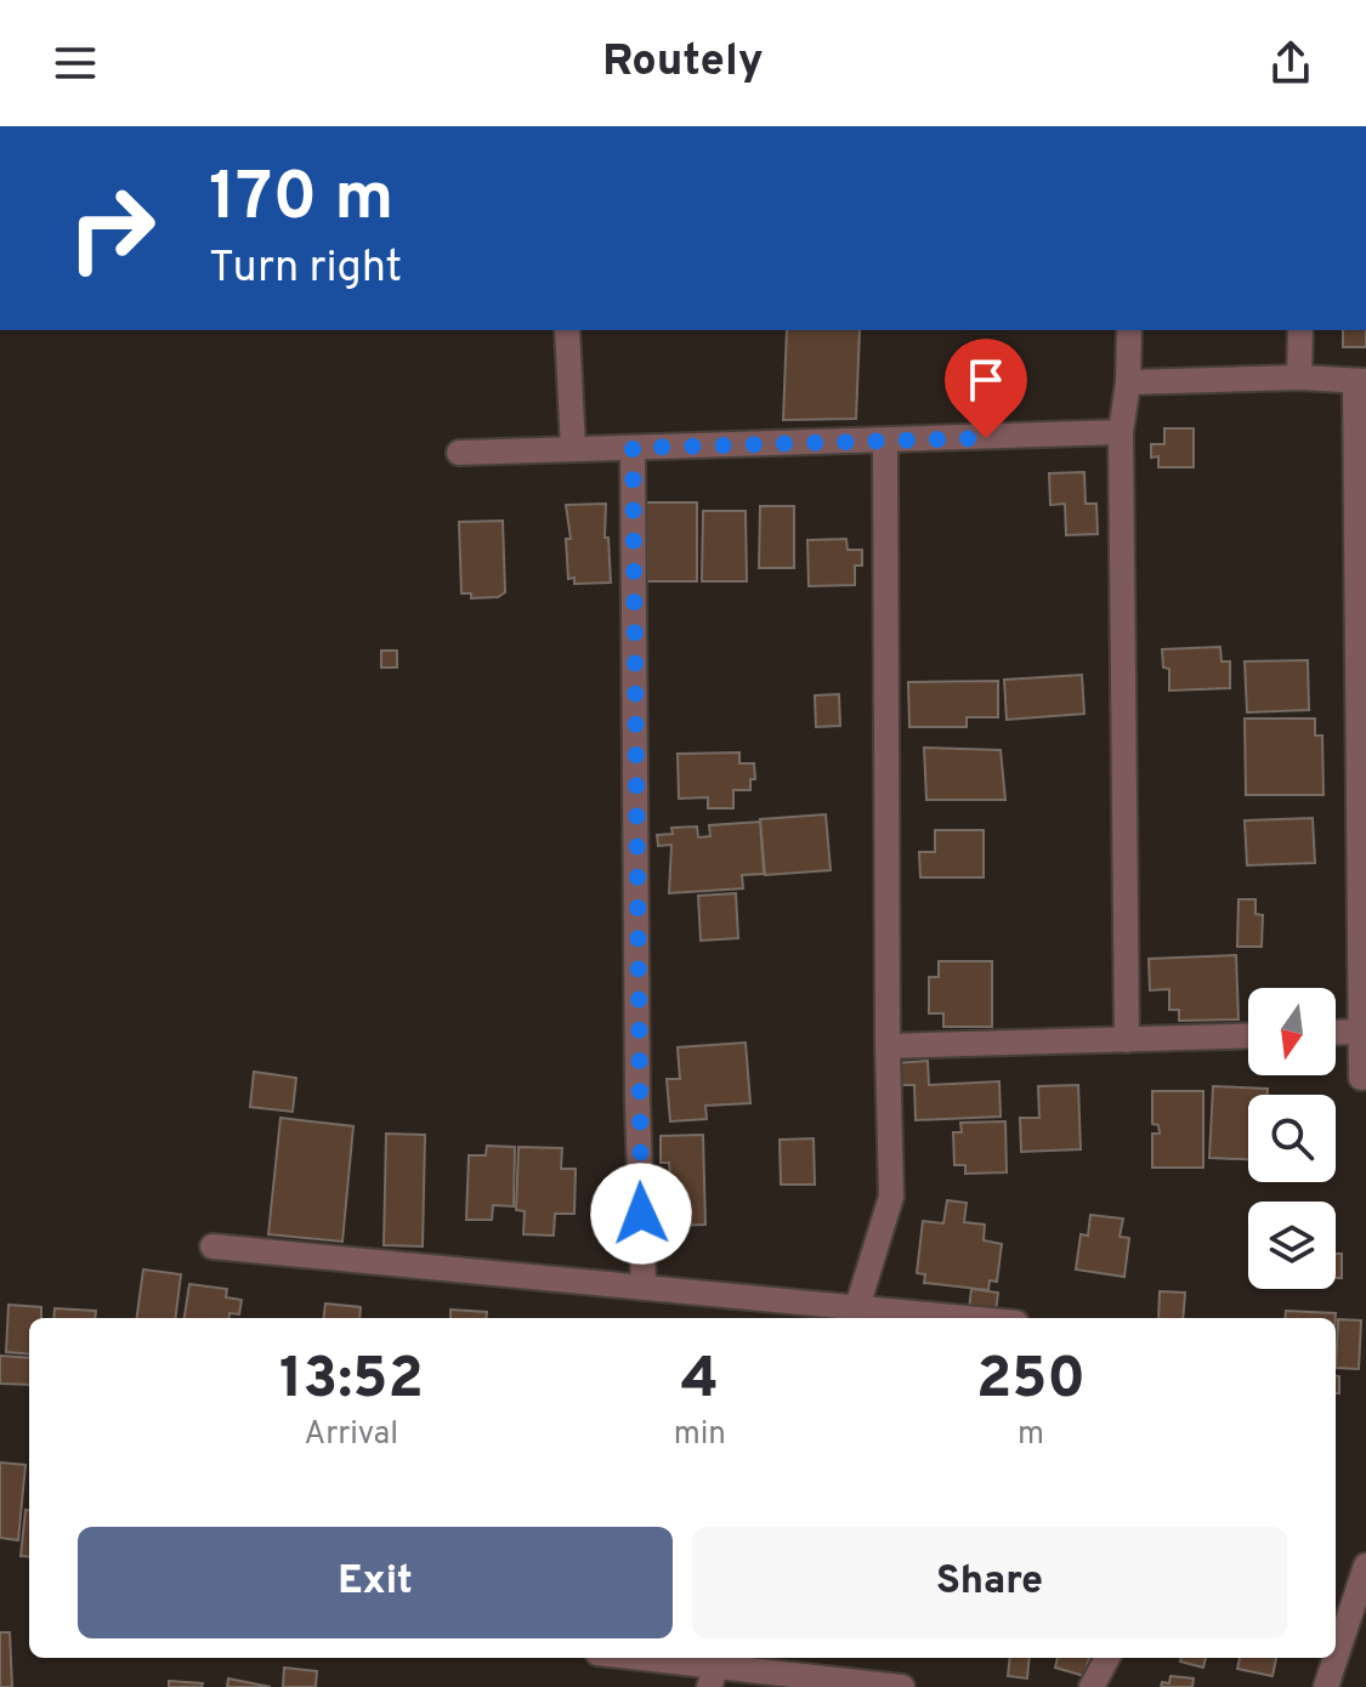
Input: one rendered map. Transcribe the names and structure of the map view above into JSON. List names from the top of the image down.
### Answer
{
  "north": "bottom",
  "page": {
    "header": "Routely",
    "turn": ["170 m", "Turn right"],
    "eta": [
      "13:52",
      "Arrival",
      "4",
      "min",
      "250",
      "m"
    ],
    "buttons": ["Exit", "Share"]
  }
}
